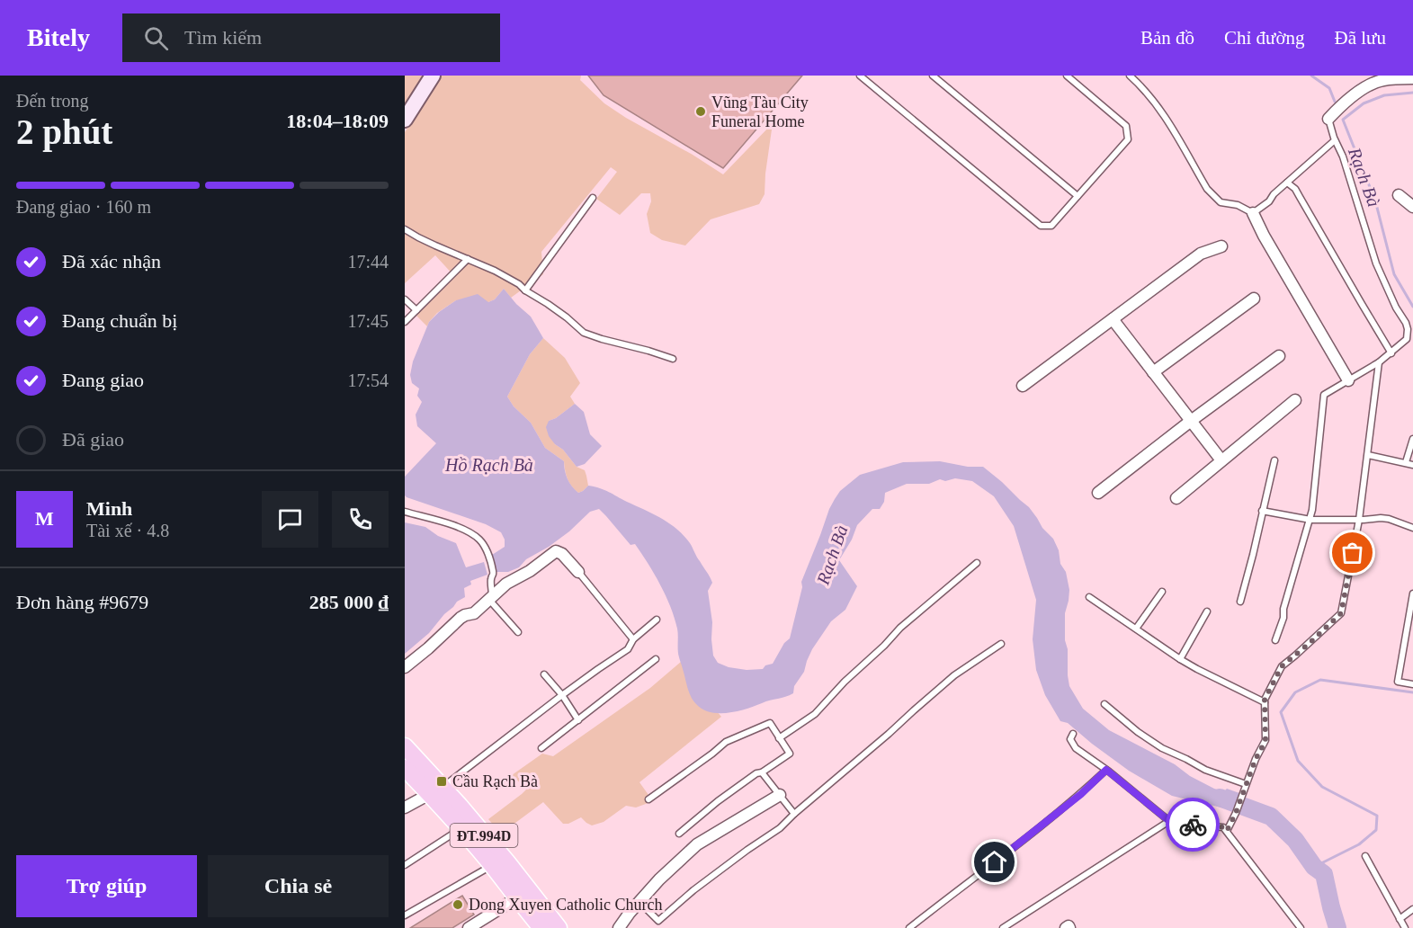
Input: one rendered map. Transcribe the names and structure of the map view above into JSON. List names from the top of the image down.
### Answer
{
  "streets": {
    "main road": ["ĐT.994D"]
  },
  "water": ["Rạch Bà", "Hồ Rạch Bà"],
  "places": {
    "other": ["Vũng Tàu City Funeral Home", "Dong Xuyen Catholic Church"],
    "transit": ["Cầu Rạch Bà"]
  },
  "page": {
    "header": "Bitely",
    "search": "Tìm kiếm",
    "nav": ["Bản đồ", "Chỉ đường", "Đã lưu"],
    "heading": ["2 phút", "Đến trong", "18:04–18:09"],
    "panel": [
      "Minh",
      "Tài xế · 4.8",
      "Đơn hàng #9679",
      "285 000 ₫"
    ],
    "bar": "Đang giao · 160 m",
    "list": [
      ["Đã xác nhận", "17:44"],
      ["Đang chuẩn bị", "17:45"],
      ["Đang giao", "17:54"],
      "Đã giao"
    ],
    "round": "M",
    "buttons": ["Trợ giúp", "Chia sẻ"]
  }
}
